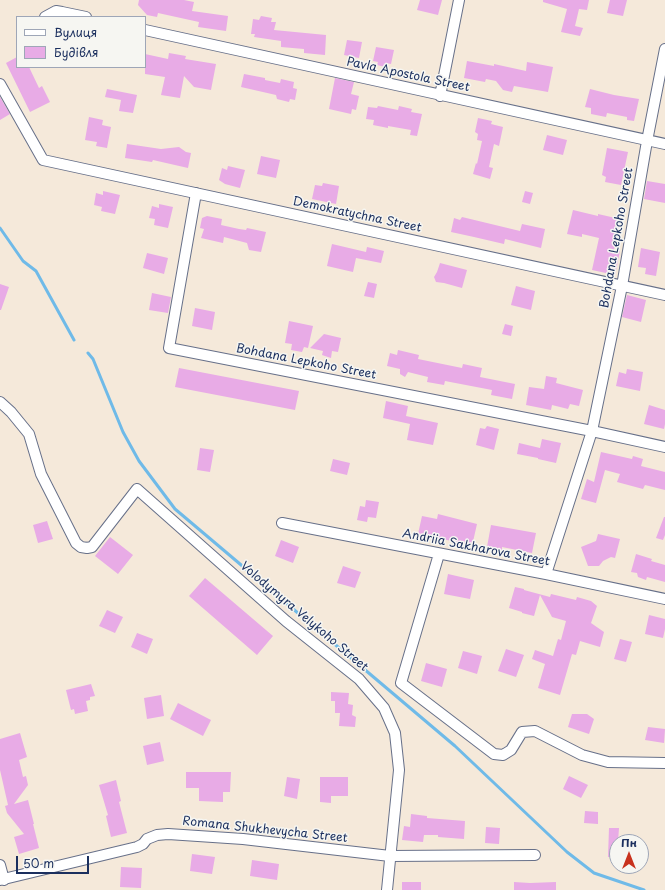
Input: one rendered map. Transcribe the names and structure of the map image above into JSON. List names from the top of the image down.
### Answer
{
  "streets": {
    "street": [
      "Pavla Apostola Street",
      "Demokratychna Street",
      "Bohdana Lepkoho Street",
      "Andriia Sakharova Street",
      "Volodymyra Velykoho Street",
      "Romana Shukhevycha Street"
    ]
  },
  "crossings": [
    ["Pavla Apostola Street", "Bohdana Lepkoho Street"],
    ["Demokratychna Street", "Bohdana Lepkoho Street"],
    ["Bohdana Lepkoho Street", "Andriia Sakharova Street"],
    ["Volodymyra Velykoho Street", "Romana Shukhevycha Street"]
  ],
  "legend": ["Вулиця", "Будівля"],
  "scale_bar": "50 m",
  "north": "top"
}
